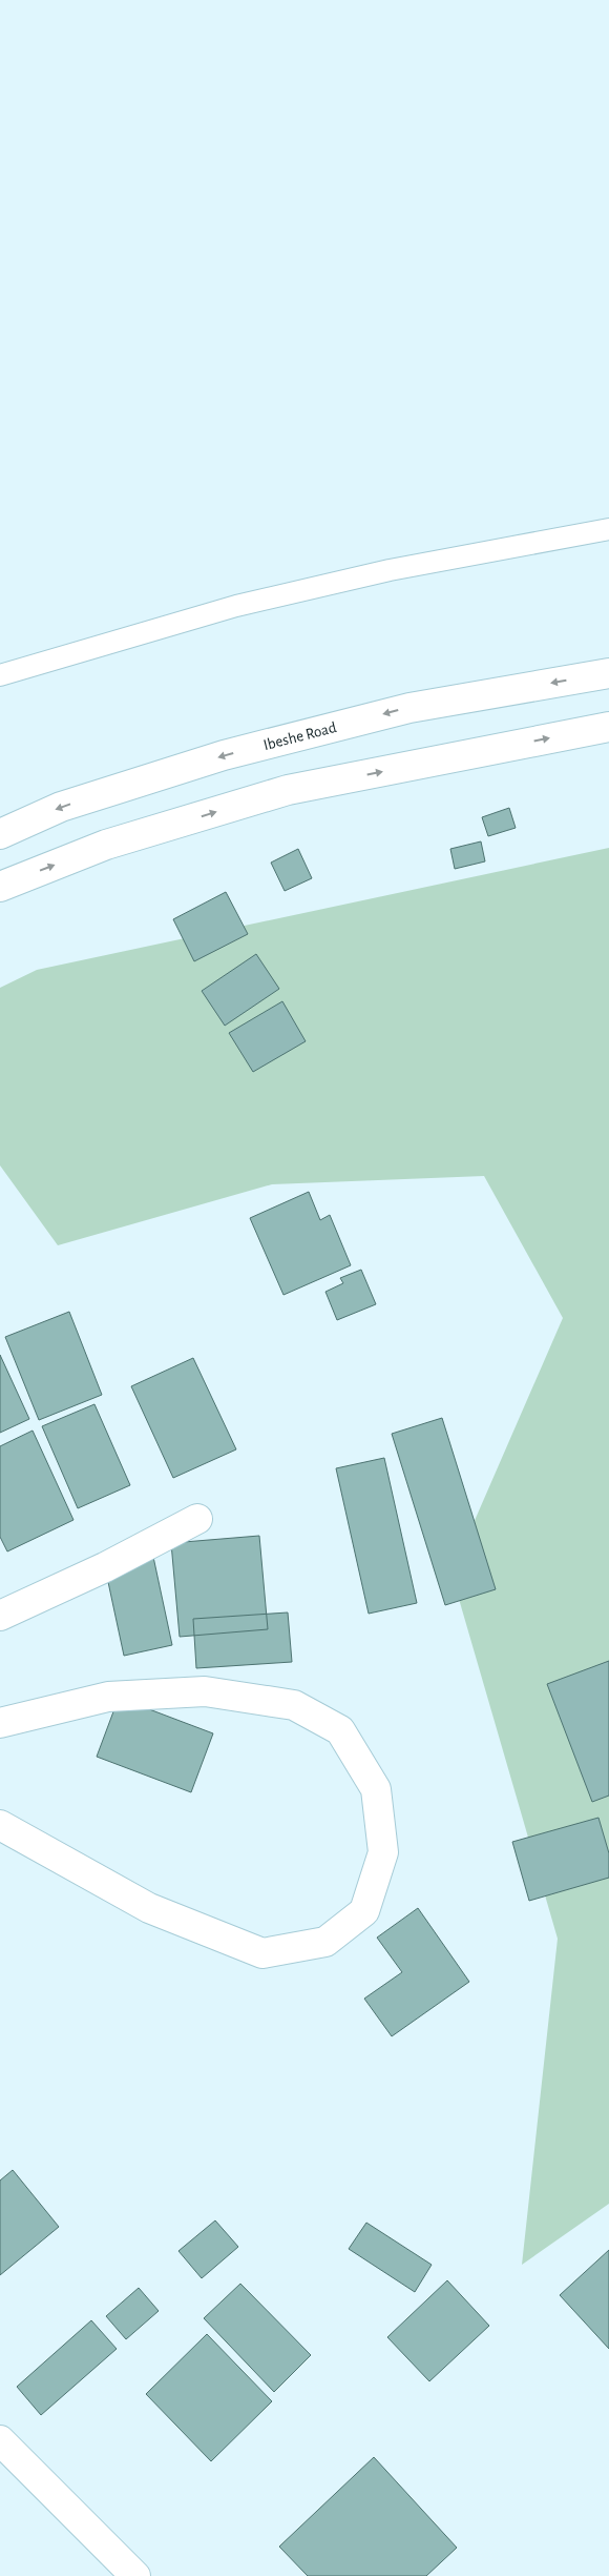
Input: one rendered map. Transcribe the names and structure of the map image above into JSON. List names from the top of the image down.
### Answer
{
  "streets": {
    "street": ["Ibeshe Road"]
  }
}
